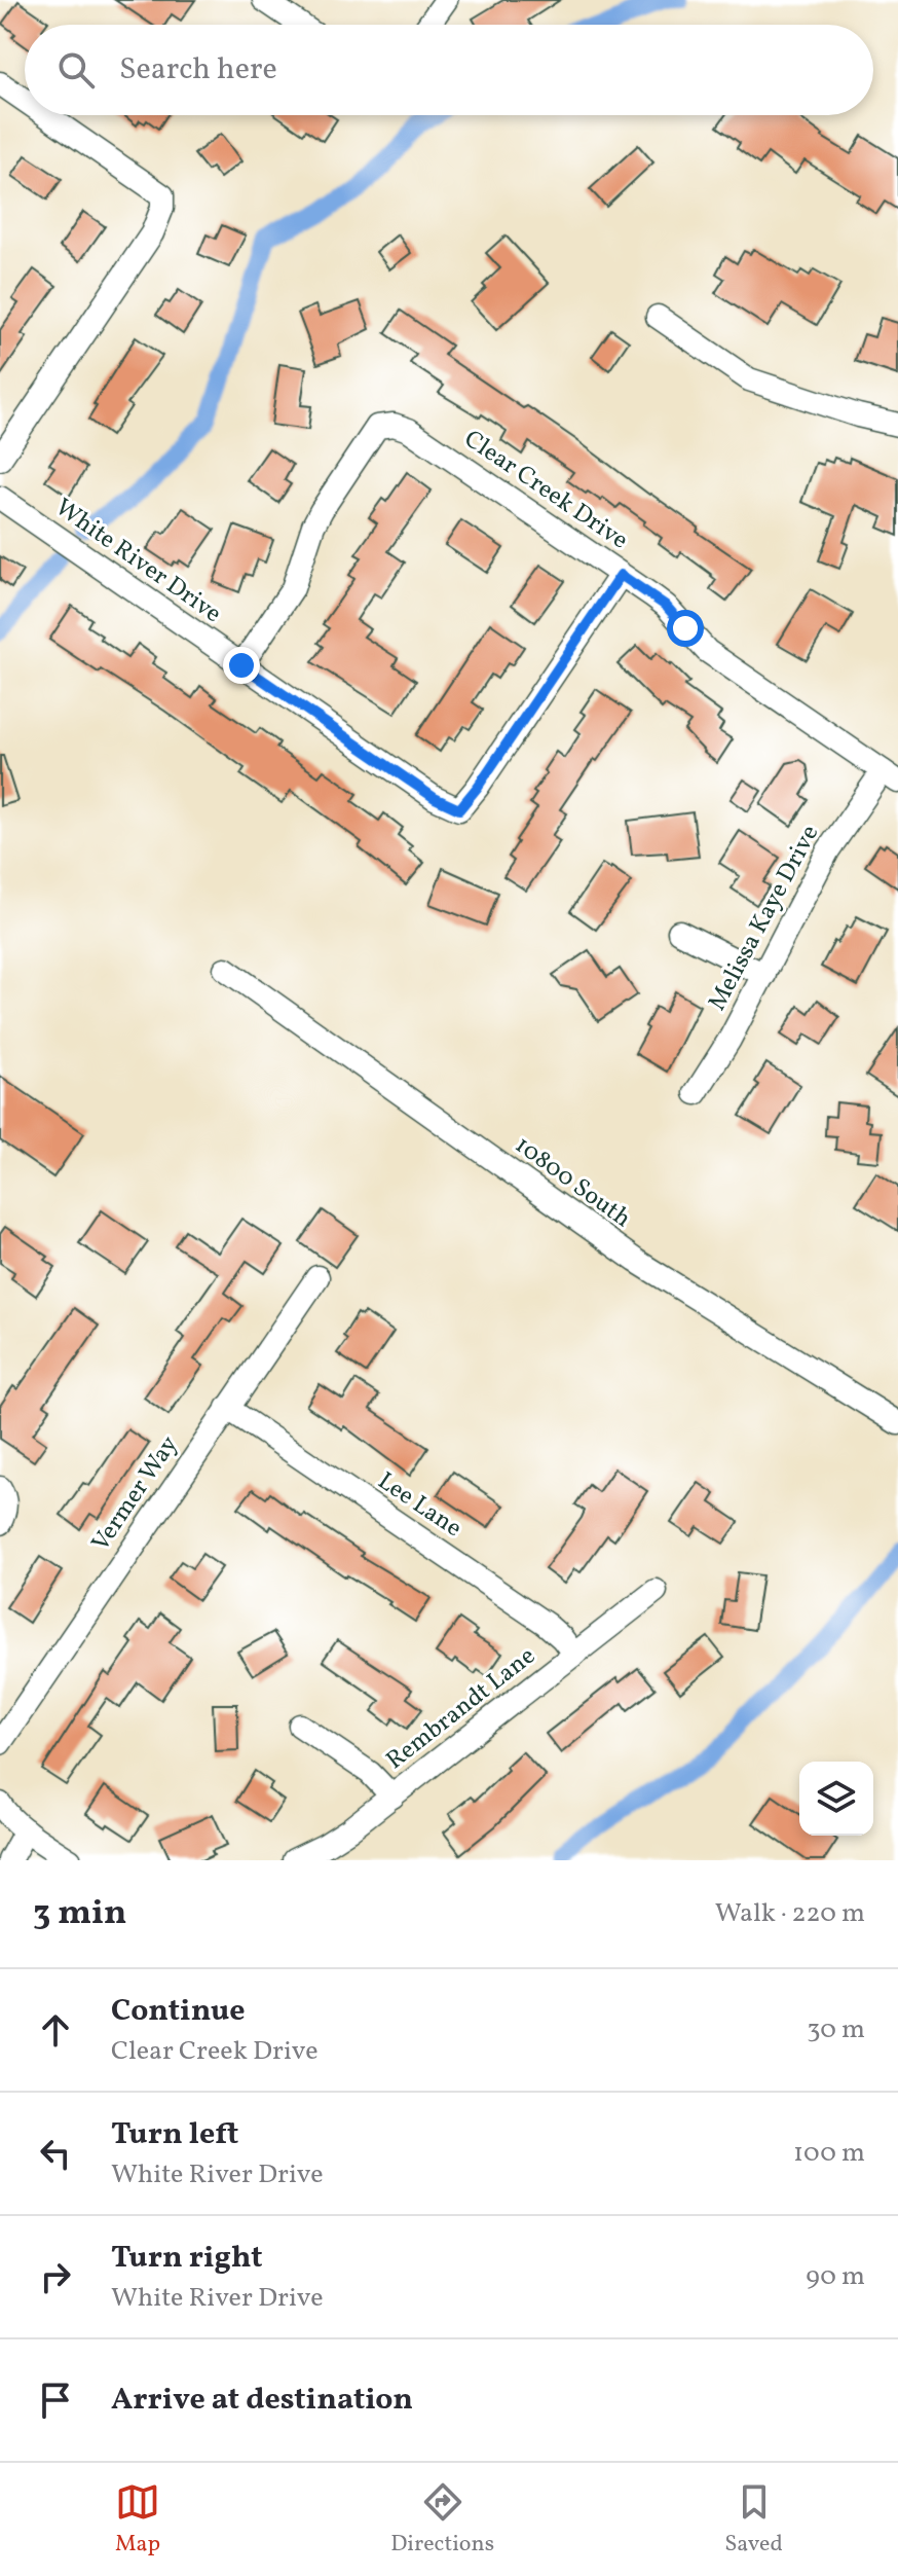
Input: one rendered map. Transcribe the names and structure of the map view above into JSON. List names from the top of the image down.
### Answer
{
  "streets": {
    "street": [
      "Clear Creek Drive",
      "White River Drive",
      "Melissa Kaye Drive",
      "10800 South",
      "Vermer Way",
      "Lee Lane",
      "Rembrandt Lane"
    ]
  },
  "crossings": [
    ["Clear Creek Drive", "White River Drive"],
    ["Clear Creek Drive", "Melissa Kaye Drive"],
    ["Vermer Way", "Lee Lane"],
    ["Lee Lane", "Rembrandt Lane"]
  ],
  "page": {
    "search": "Search here",
    "heading": ["3 min", "Walk · 220 m"],
    "list": [
      ["Continue", "Clear Creek Drive", "30 m"],
      ["Turn left", "White River Drive", "100 m"],
      ["Turn right", "White River Drive", "90 m"],
      "Arrive at destination"
    ],
    "nav": ["Map", "Directions", "Saved"]
  }
}
